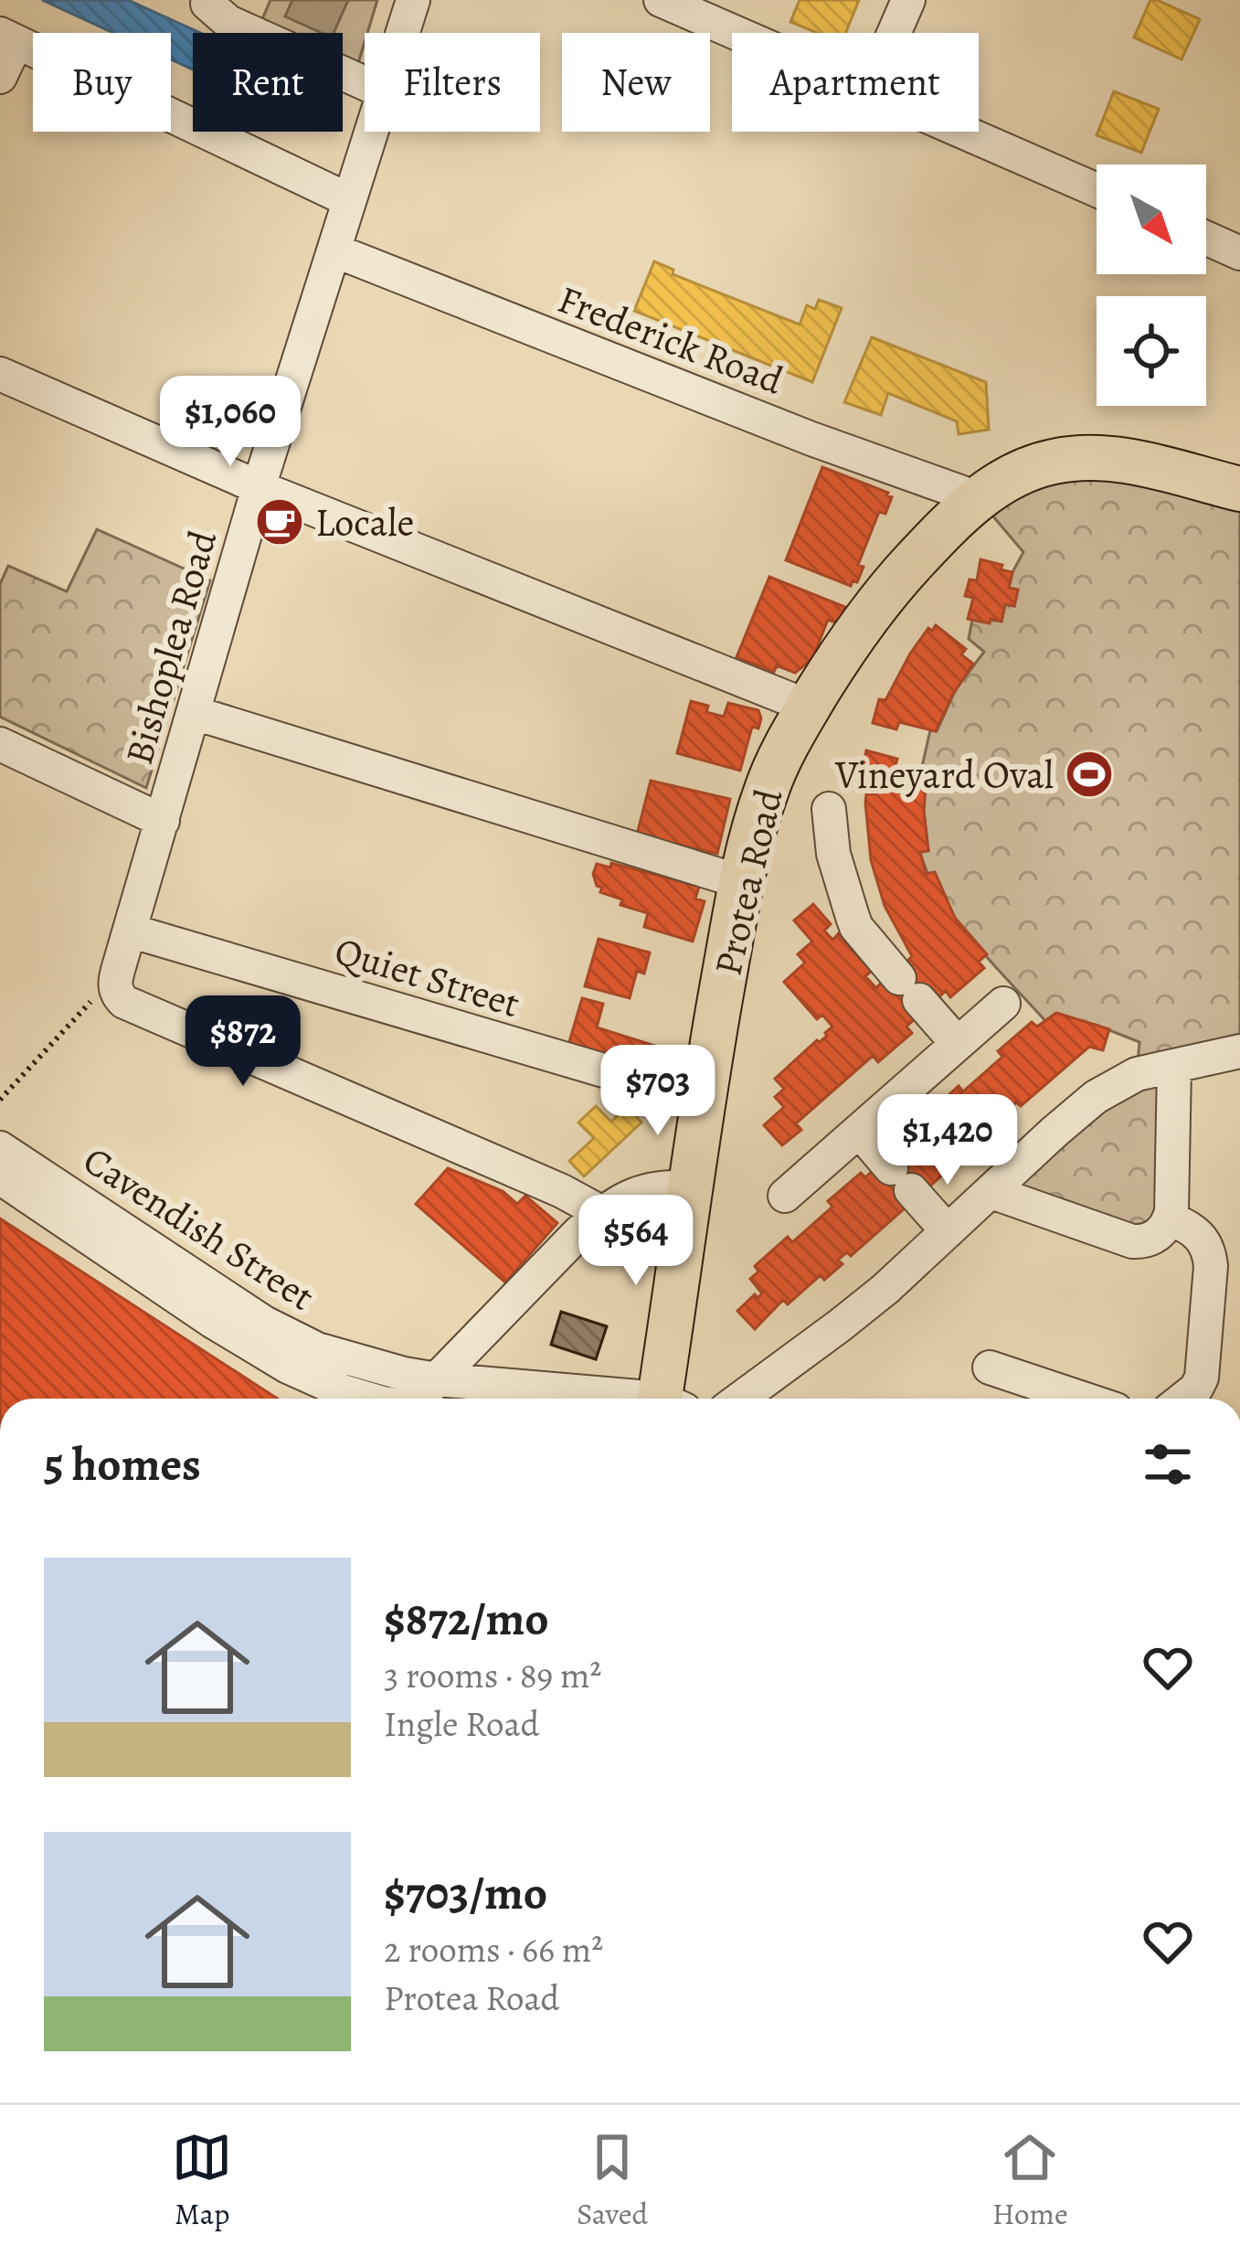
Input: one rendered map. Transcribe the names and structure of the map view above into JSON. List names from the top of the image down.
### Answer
{
  "streets": {
    "main road": ["Protea Road"],
    "street": [
      "Frederick Road",
      "Bishoplea Road",
      "Quiet Street",
      "Cavendish Street"
    ]
  },
  "crossings": [
    ["Frederick Road", "Bishoplea Road"],
    ["Frederick Road", "Protea Road"],
    ["Bishoplea Road", "Quiet Street"],
    ["Protea Road", "Quiet Street"]
  ],
  "places": {
    "cafe": ["Locale"],
    "sports": ["Vineyard Oval"]
  },
  "north": "bottom right",
  "page": {
    "chip": [
      "Buy",
      "Rent",
      "Filters",
      "New",
      "Apartment"
    ],
    "price": [
      "$1,060",
      "$872",
      "$703",
      "$1,420",
      "$564"
    ],
    "heading": "5 homes",
    "list": [
      {
        "name": "$872/mo",
        "note": "3 rooms · 89 m² · Ingle Road"
      },
      {
        "name": "$703/mo",
        "note": "2 rooms · 66 m² · Protea Road"
      }
    ],
    "tabs": ["Map", "Saved", "Home"]
  }
}
